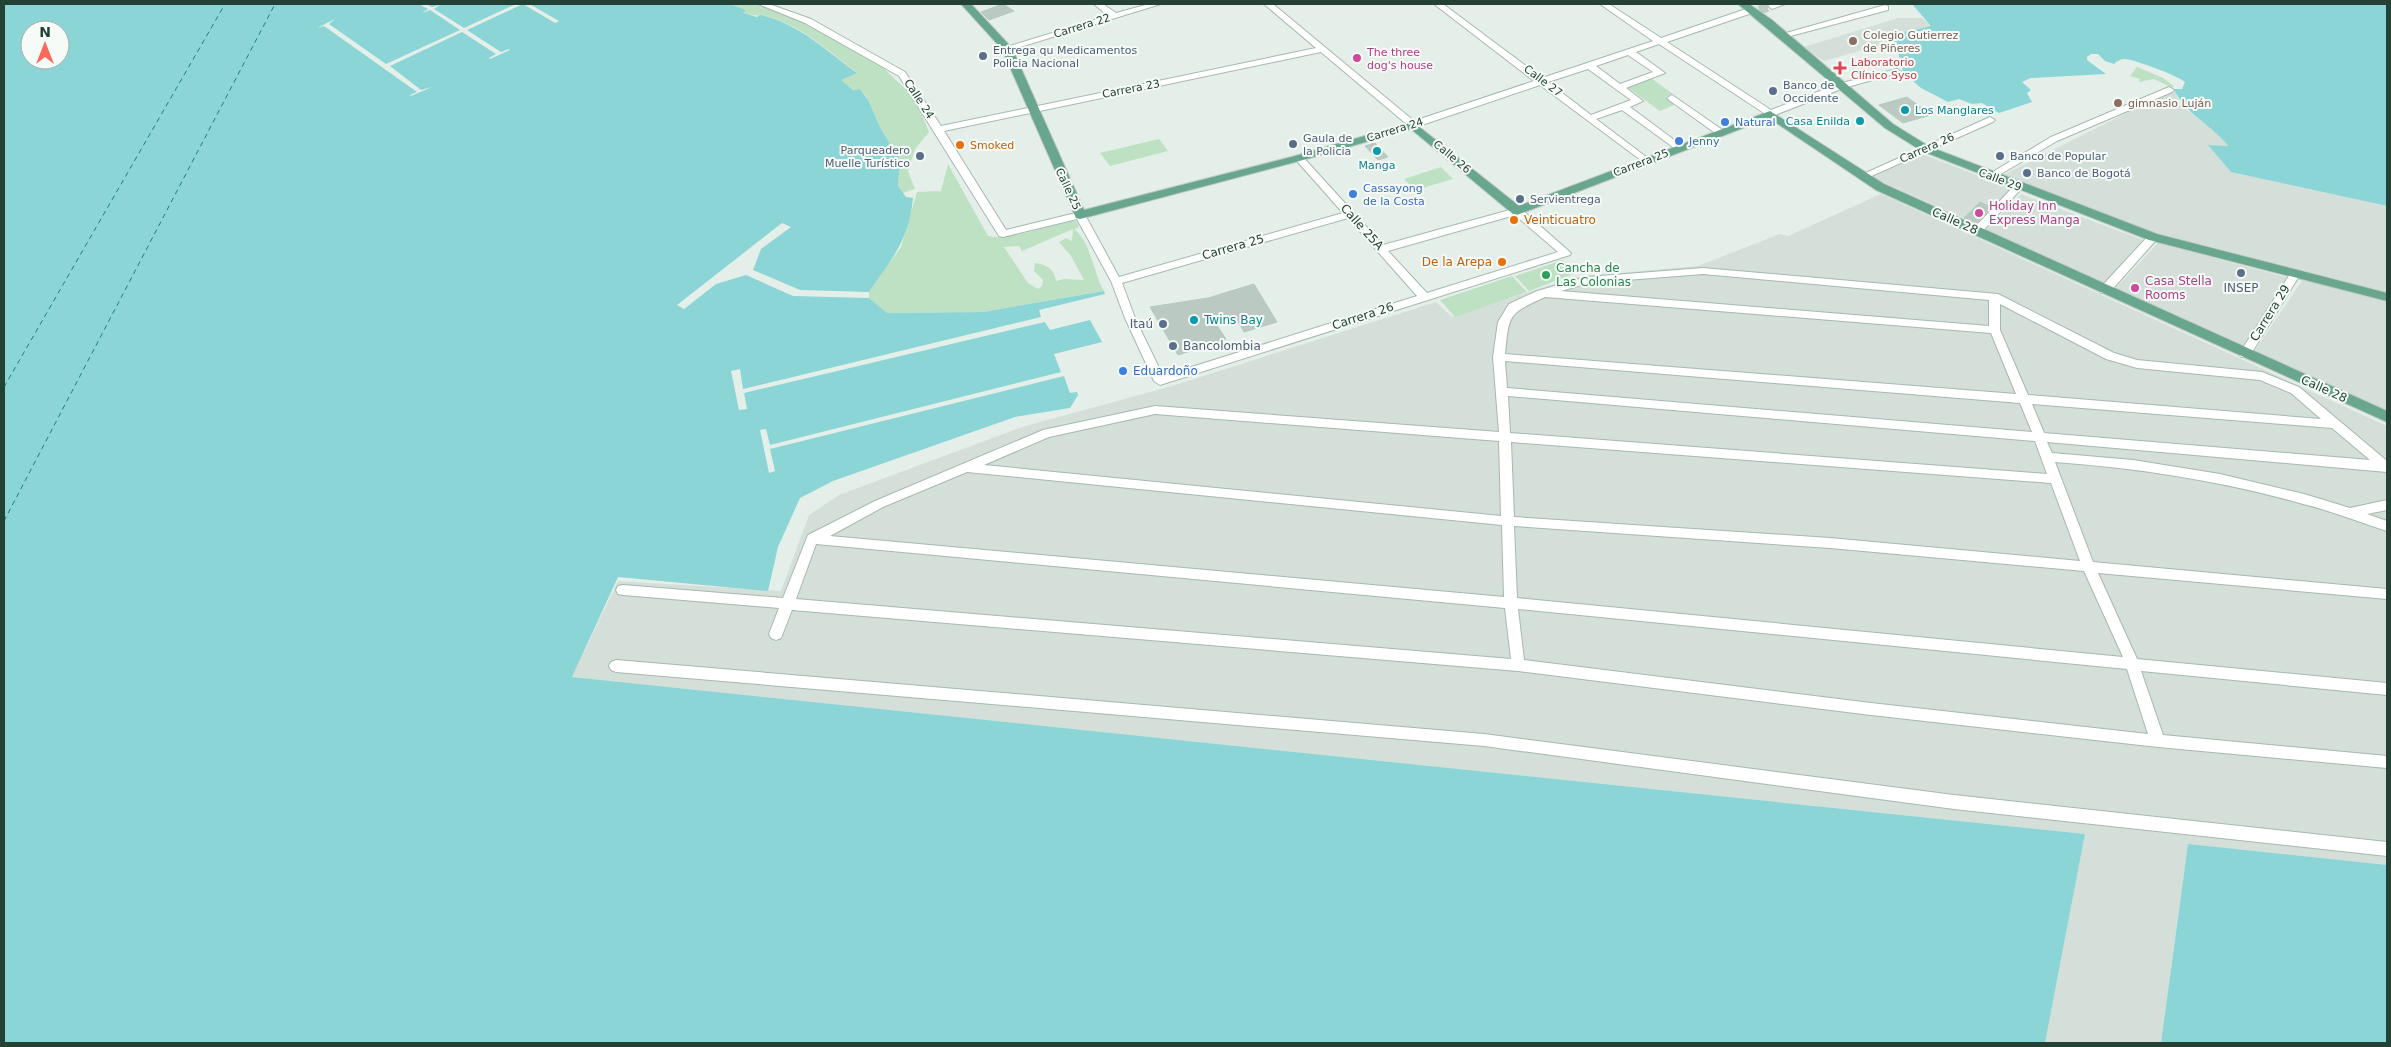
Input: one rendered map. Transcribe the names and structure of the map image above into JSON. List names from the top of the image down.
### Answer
{
  "streets": {
    "main road": [
      "Carrera 24",
      "Calle 26",
      "Carrera 25",
      "Calle 29",
      "Calle 25",
      "Calle 28"
    ],
    "street": [
      "Carrera 22",
      "Calle 27",
      "Carrera 23",
      "Calle 24",
      "Carrera 26",
      "Calle 25A",
      "Carrera 29"
    ]
  },
  "crossings": [
    ["Carrera 22", "Calle 25"],
    ["Calle 27", "Carrera 24"],
    ["Calle 27", "Carrera 25"],
    ["Carrera 23", "Calle 24"],
    ["Carrera 23", "Calle 26"],
    ["Carrera 23", "Calle 25"],
    ["Calle 24", "Carrera 24"],
    ["Carrera 24", "Calle 26"],
    ["Carrera 24", "Calle 29"],
    ["Carrera 24", "Calle 25"],
    ["Carrera 24", "Calle 28"],
    ["Carrera 24", "Calle 25A"],
    ["Carrera 26", "Calle 26"],
    ["Carrera 26", "Calle 29"],
    ["Carrera 26", "Calle 25"],
    ["Carrera 26", "Calle 28"],
    ["Carrera 26", "Calle 25A"],
    ["Calle 26", "Carrera 25"],
    ["Carrera 25", "Calle 29"],
    ["Carrera 25", "Calle 25"],
    ["Carrera 25", "Calle 28"],
    ["Carrera 25", "Calle 25A"],
    ["Calle 29", "Carrera 29"],
    ["Calle 28", "Carrera 29"]
  ],
  "places": {
    "other": [
      "Colegio Gutierrez de Piñeres",
      "Entrega qu Medicamentos Policia Nacional",
      "The three dog's house",
      "Banco de Occidente",
      "gimnasio Luján",
      "Los Manglares",
      "Casa Enilda",
      "Natural",
      "Jenny",
      "Gaula de la Policia",
      "Smoked",
      "Manga",
      "Parqueadero Muelle Turístico",
      "Banco de Popular",
      "Banco de Bogotá",
      "Cassayong de la Costa",
      "Servientrega",
      "Holiday Inn Express Manga",
      "Veinticuatro",
      "De la Arepa",
      "INSEP",
      "Cancha de Las Colonias",
      "Casa Stella Rooms",
      "Twins Bay",
      "Itaú",
      "Bancolombia",
      "Eduardoño"
    ],
    "health": ["Laboratorio Clínico Syso"]
  },
  "north": "top"
}
